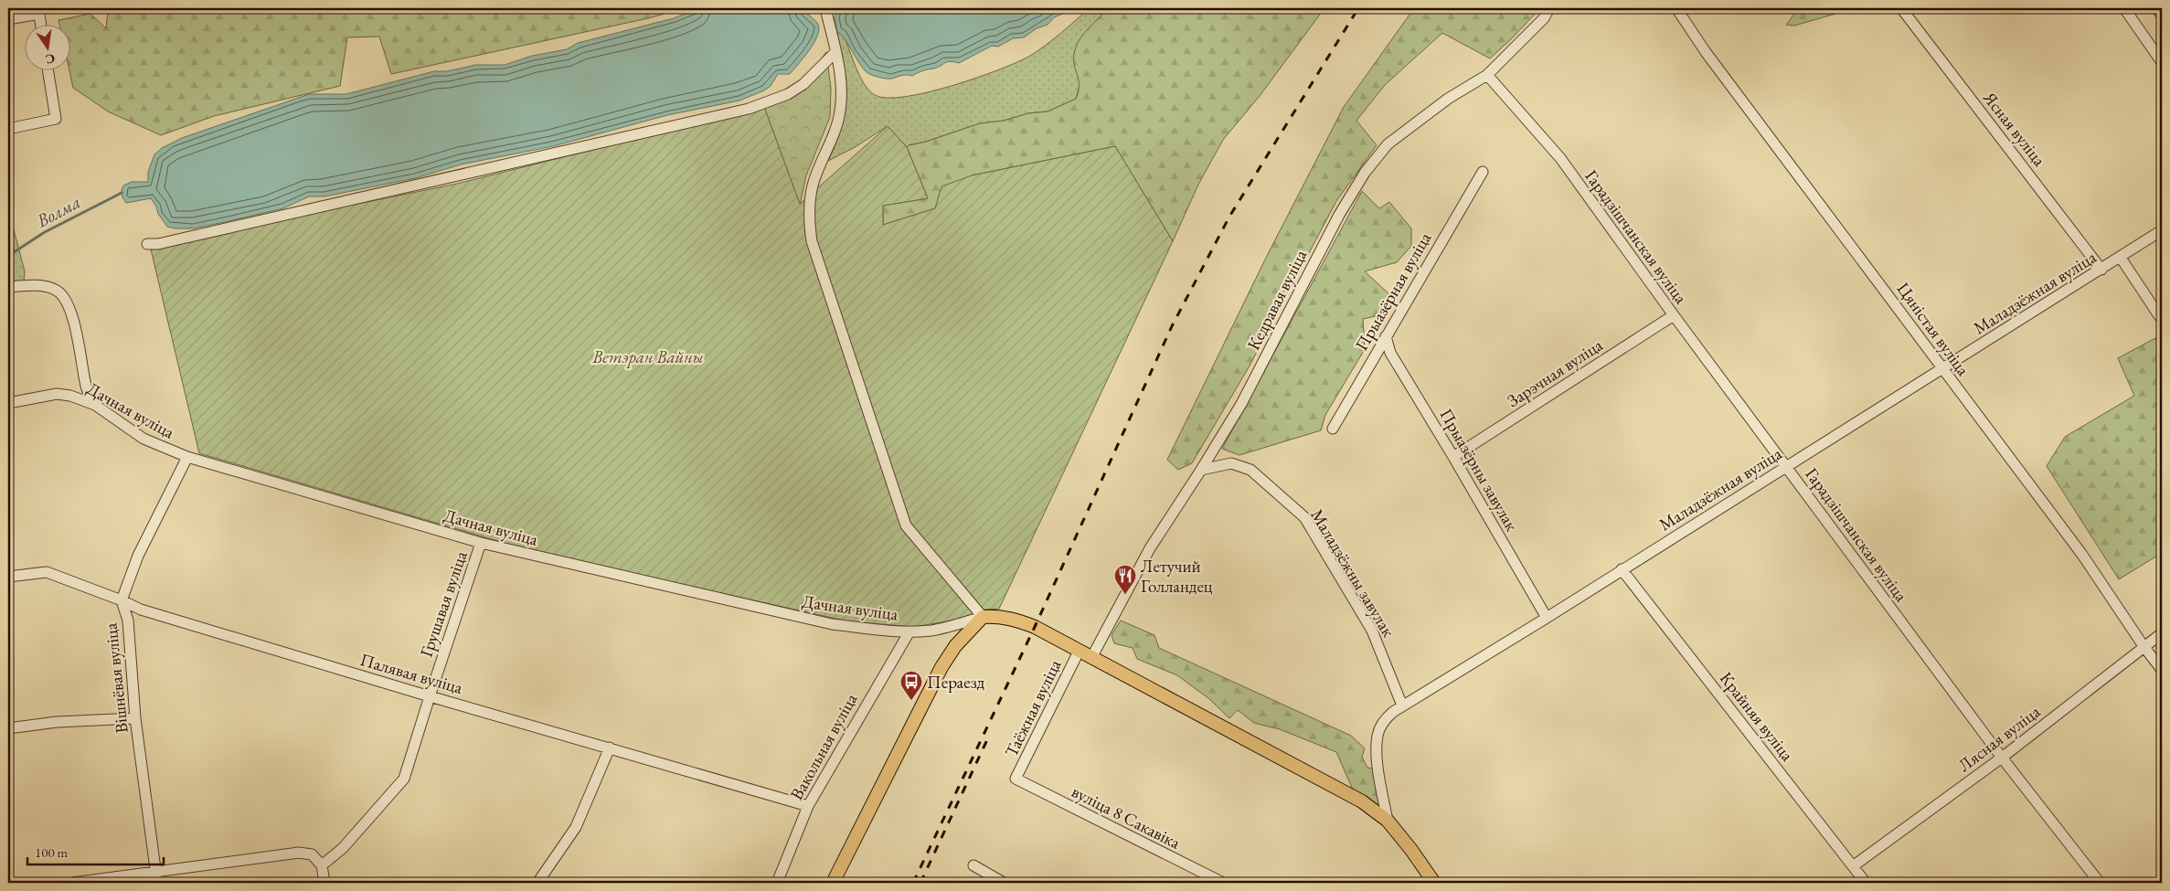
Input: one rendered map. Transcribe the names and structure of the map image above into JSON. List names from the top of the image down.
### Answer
{
  "streets": {
    "street": [
      "Ясная вуліца",
      "Гарадзішчанская вуліца",
      "Прыазёрная вуліца",
      "Маладзёжная вуліца",
      "Кедравая вуліца",
      "Цяністая вуліца",
      "Зарэчная вуліца",
      "Дачная вуліца",
      "Прыазёрны завулак",
      "Маладзёжны завулак",
      "Грушавая вуліца",
      "Палявая вуліца",
      "Вішнёвая вуліца",
      "Таёжная вуліца",
      "Крайняя вуліца",
      "Лясная вуліца",
      "Вакольная вуліца",
      "вуліца 8 Сакавіка"
    ]
  },
  "crossings": [
    ["Ясная вуліца", "Маладзёжная вуліца"],
    ["Гарадзішчанская вуліца", "Маладзёжная вуліца"],
    ["Гарадзішчанская вуліца", "Кедравая вуліца"],
    ["Гарадзішчанская вуліца", "Зарэчная вуліца"],
    ["Гарадзішчанская вуліца", "Лясная вуліца"],
    ["Прыазёрная вуліца", "Прыазёрны завулак"],
    ["Маладзёжная вуліца", "Цяністая вуліца"],
    ["Маладзёжная вуліца", "Прыазёрны завулак"],
    ["Маладзёжная вуліца", "Маладзёжны завулак"],
    ["Маладзёжная вуліца", "Крайняя вуліца"],
    ["Кедравая вуліца", "Маладзёжны завулак"],
    ["Цяністая вуліца", "Лясная вуліца"],
    ["Зарэчная вуліца", "Прыазёрны завулак"],
    ["Дачная вуліца", "Грушавая вуліца"],
    ["Дачная вуліца", "Вішнёвая вуліца"],
    ["Дачная вуліца", "Вакольная вуліца"],
    ["Грушавая вуліца", "Палявая вуліца"],
    ["Палявая вуліца", "Вішнёвая вуліца"],
    ["Палявая вуліца", "Вакольная вуліца"],
    ["Таёжная вуліца", "вуліца 8 Сакавіка"],
    ["Крайняя вуліца", "Лясная вуліца"]
  ],
  "water": ["Волма"],
  "parks": ["Ветэран Вайны"],
  "places": {
    "restaurant": ["Летучий Голландец"],
    "bus stop": ["Пераезд"]
  },
  "scale_bar": "100 m",
  "north": "bottom"
}
